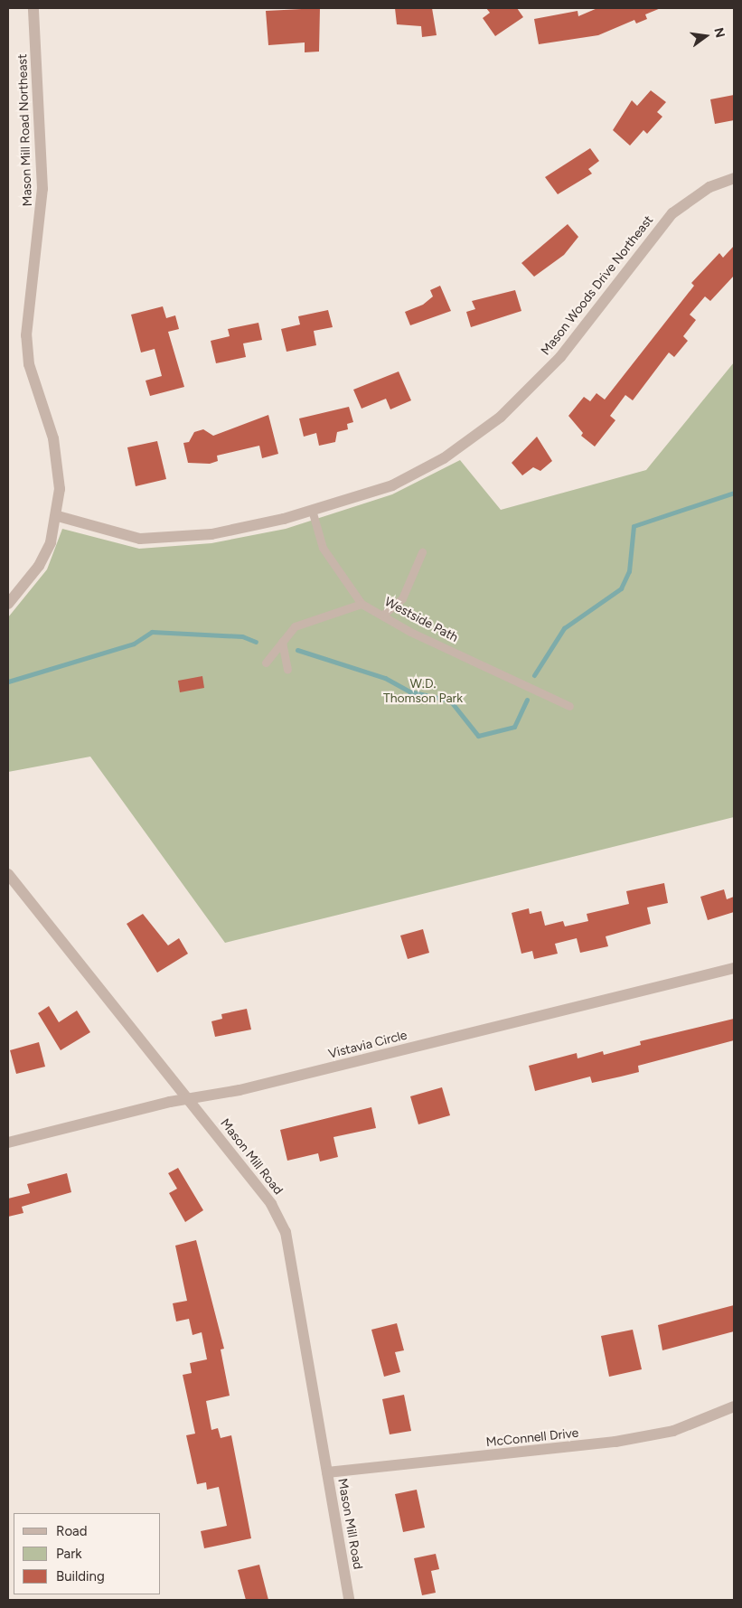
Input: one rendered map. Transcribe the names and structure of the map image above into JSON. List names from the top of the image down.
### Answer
{
  "streets": {
    "street": [
      "Mason Mill Road Northeast",
      "Mason Woods Drive Northeast",
      "Vistavia Circle",
      "Mason Mill Road",
      "McConnell Drive"
    ],
    "lane": ["Westside Path"]
  },
  "crossings": [
    ["Mason Mill Road Northeast", "Mason Woods Drive Northeast"],
    ["Vistavia Circle", "Mason Mill Road"],
    ["Mason Mill Road", "McConnell Drive"]
  ],
  "parks": ["W.D. Thomson Park"],
  "legend": ["Road", "Park", "Building"],
  "north": "right"
}
